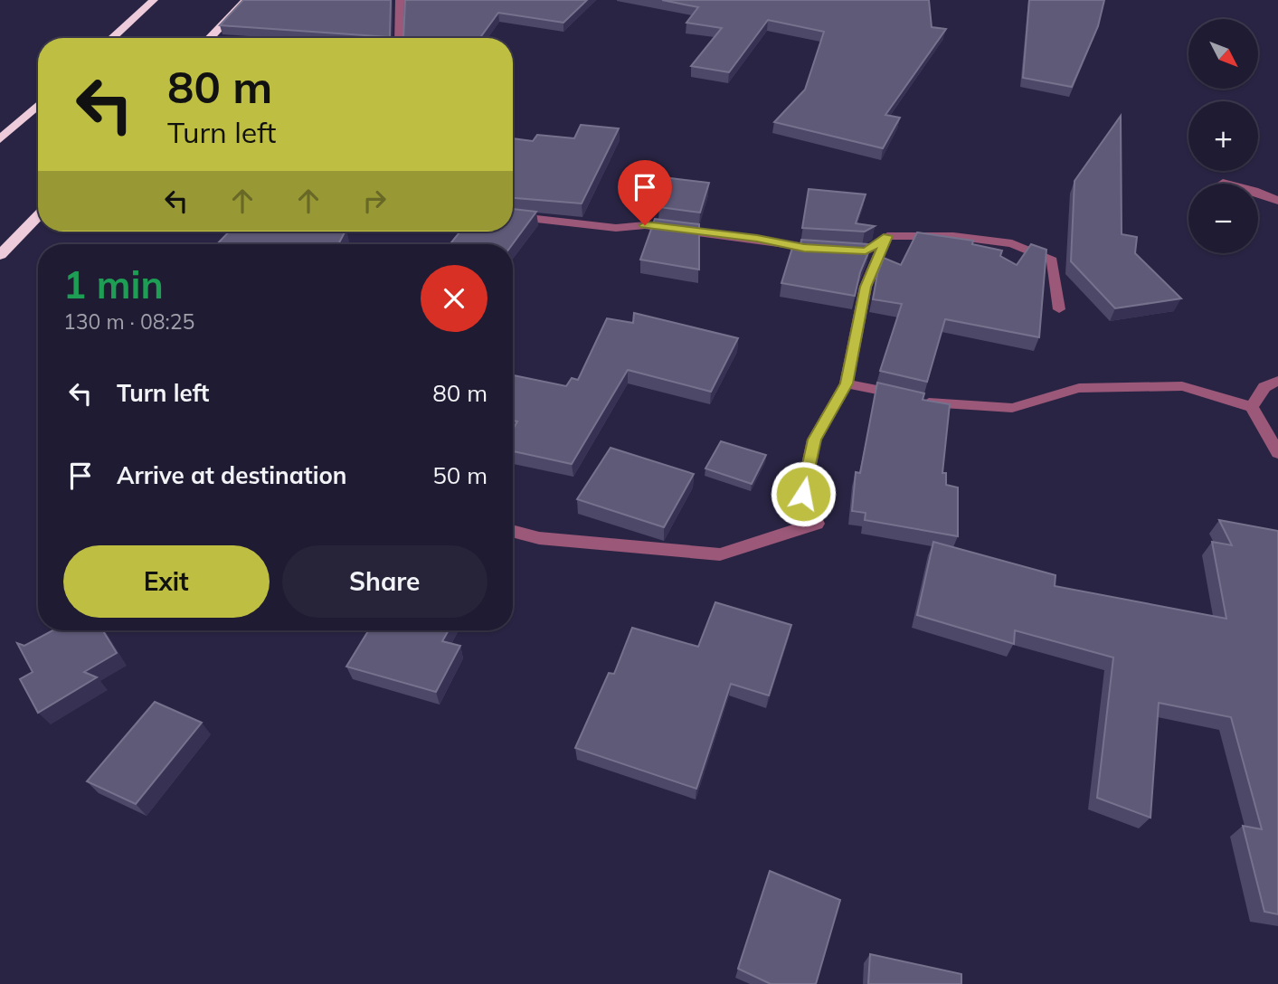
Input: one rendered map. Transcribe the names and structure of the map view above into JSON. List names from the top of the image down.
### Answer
{
  "north": "bottom right",
  "page": {
    "map_buttons": ["+", "−"],
    "turn": ["80 m", "Turn left"],
    "heading": ["1 min", "130 m · 08:25"],
    "list": [
      {
        "name": "Turn left",
        "value": "80 m"
      },
      {
        "name": "Arrive at destination",
        "value": "50 m"
      }
    ],
    "buttons": ["Exit", "Share"]
  }
}
